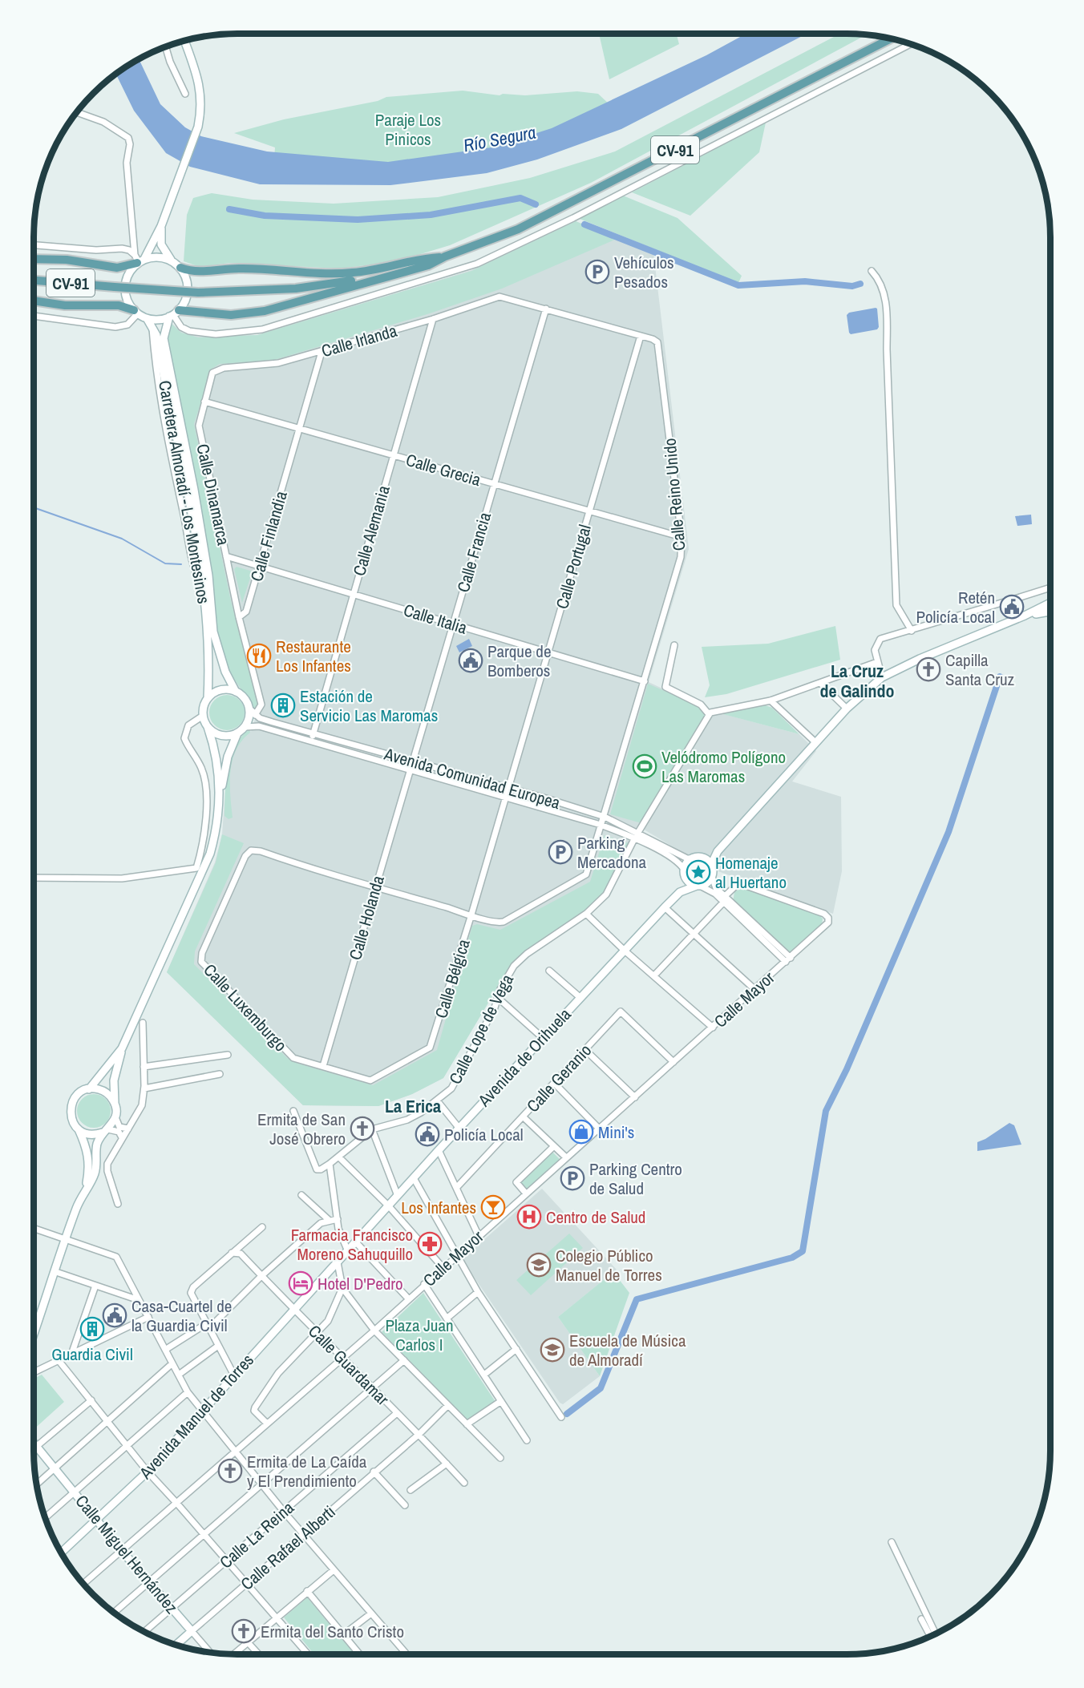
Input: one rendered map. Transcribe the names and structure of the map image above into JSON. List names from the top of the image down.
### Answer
{
  "streets": {
    "main road": [
      "CV-91",
      "Carretera Almoradí - Los Montesinos",
      "Avenida de Orihuela",
      "Avenida Manuel de Torres",
      "Calle Rafael Alberti",
      "Calle Miguel Hernández"
    ],
    "street": [
      "Calle Irlanda",
      "Calle Grecia",
      "Calle Dinamarca",
      "Calle Reino Unido",
      "Calle Alemania",
      "Calle Finlandia",
      "Calle Francia",
      "Calle Portugal",
      "Calle Italia",
      "Avenida Comunidad Europea",
      "Calle Holanda",
      "Calle Bélgica",
      "Calle Mayor",
      "Calle Luxemburgo",
      "Calle Lope de Vega",
      "Calle Geranio",
      "Calle Guardamar",
      "Calle La Reina"
    ]
  },
  "crossings": [
    ["Calle Irlanda", "Calle Dinamarca"],
    ["Calle Irlanda", "Calle Reino Unido"],
    ["Calle Irlanda", "Calle Alemania"],
    ["Calle Irlanda", "Calle Finlandia"],
    ["Calle Grecia", "Calle Dinamarca"],
    ["Calle Grecia", "Calle Reino Unido"],
    ["Calle Grecia", "Calle Alemania"],
    ["Calle Grecia", "Calle Finlandia"],
    ["Calle Grecia", "Calle Francia"],
    ["Calle Grecia", "Calle Portugal"],
    ["Carretera Almoradí - Los Montesinos", "Avenida Comunidad Europea"],
    ["Calle Dinamarca", "Calle Finlandia"],
    ["Calle Dinamarca", "Calle Italia"],
    ["Calle Reino Unido", "Calle Francia"],
    ["Calle Reino Unido", "Calle Portugal"],
    ["Calle Reino Unido", "Calle Italia"],
    ["Calle Reino Unido", "Avenida Comunidad Europea"],
    ["Calle Reino Unido", "Calle Holanda"],
    ["Calle Reino Unido", "Calle Bélgica"],
    ["Calle Reino Unido", "Calle Luxemburgo"],
    ["Calle Alemania", "Calle Italia"],
    ["Calle Alemania", "Avenida Comunidad Europea"],
    ["Calle Finlandia", "Calle Italia"],
    ["Calle Francia", "Calle Italia"],
    ["Calle Francia", "Avenida Comunidad Europea"],
    ["Calle Francia", "Calle Holanda"],
    ["Calle Portugal", "Calle Italia"],
    ["Calle Portugal", "Avenida Comunidad Europea"],
    ["Calle Portugal", "Calle Bélgica"],
    ["Avenida Comunidad Europea", "Calle Holanda"],
    ["Avenida Comunidad Europea", "Calle Bélgica"],
    ["Avenida Comunidad Europea", "Calle Lope de Vega"],
    ["Avenida Comunidad Europea", "Avenida de Orihuela"],
    ["Calle Holanda", "Calle Bélgica"],
    ["Calle Holanda", "Calle Luxemburgo"],
    ["Calle Bélgica", "Calle Luxemburgo"],
    ["Calle Mayor", "Calle Geranio"],
    ["Calle Mayor", "Calle Guardamar"],
    ["Calle Mayor", "Calle Miguel Hernández"],
    ["Avenida de Orihuela", "Calle Guardamar"],
    ["Avenida de Orihuela", "Avenida Manuel de Torres"],
    ["Calle Guardamar", "Avenida Manuel de Torres"],
    ["Calle Guardamar", "Calle La Reina"],
    ["Calle Guardamar", "Calle Rafael Alberti"],
    ["Avenida Manuel de Torres", "Calle Miguel Hernández"],
    ["Calle La Reina", "Calle Miguel Hernández"],
    ["Calle Rafael Alberti", "Calle Miguel Hernández"]
  ],
  "districts": ["La Cruz de Galindo", "La Erica"],
  "water": ["Río Segura"],
  "parks": ["Paraje Los Pinicos", "Plaza Juan Carlos I"],
  "places": {
    "parking": ["Vehículos Pesados", "Parking Mercadona", "Parking Centro de Salud"],
    "public building": [
      "Retén Policía Local",
      "Parque de Bomberos",
      "Policía Local",
      "Casa-Cuartel de la Guardia Civil"
    ],
    "restaurant": ["Restaurante Los Infantes"],
    "church": [
      "Capilla Santa Cruz",
      "Ermita de San José Obrero",
      "Ermita de La Caída y El Prendimiento",
      "Ermita del Santo Cristo"
    ],
    "building": ["Estación de Servicio Las Maromas", "Guardia Civil"],
    "sports": ["Velódromo Polígono Las Maromas"],
    "place": ["Homenaje al Huertano"],
    "shop": ["Mini's"],
    "bar": ["Los Infantes"],
    "hospital": ["Centro de Salud"],
    "pharmacy": ["Farmacia Francisco Moreno Sahuquillo"],
    "school or university": ["Colegio Público Manuel de Torres", "Escuela de Música de Almoradí"],
    "hotel": ["Hotel D'Pedro"]
  }
}
